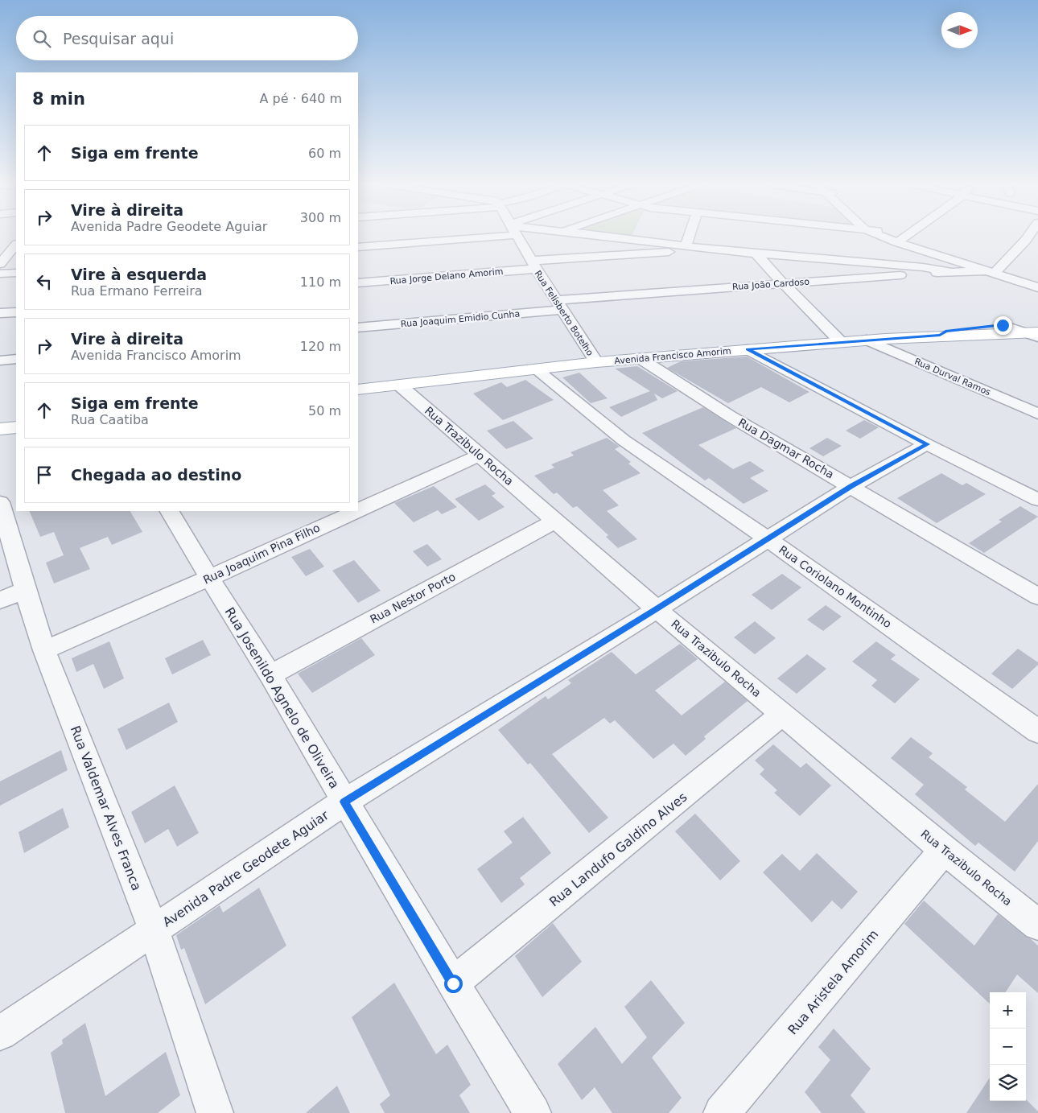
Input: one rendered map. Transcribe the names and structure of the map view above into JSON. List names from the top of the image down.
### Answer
{
  "streets": {
    "main road": ["Avenida Francisco Amorim"],
    "street": [
      "Rua Jorge Delano Amorim",
      "Rua João Cardoso",
      "Rua Felisberto Botelho",
      "Rua Joaquim Emidio Cunha",
      "Rua Durval Ramos",
      "Rua Trazibulo Rocha",
      "Rua Dagmar Rocha",
      "Rua Joaquim Pina Filho",
      "Rua Coriolano Montinho",
      "Rua Nestor Porto",
      "Rua Josenildo Agnelo de Oliveira",
      "Rua Valdemar Alves Franca",
      "Rua Landufo Galdino Alves",
      "Avenida Padre Geodete Aguiar",
      "Rua Aristela Amorim"
    ]
  },
  "crossings": [
    ["Rua Jorge Delano Amorim", "Rua Felisberto Botelho"],
    ["Rua João Cardoso", "Rua Felisberto Botelho"],
    ["Rua João Cardoso", "Rua Joaquim Emidio Cunha"],
    ["Rua Felisberto Botelho", "Rua Joaquim Emidio Cunha"],
    ["Rua Felisberto Botelho", "Avenida Francisco Amorim"],
    ["Avenida Francisco Amorim", "Rua Durval Ramos"],
    ["Avenida Francisco Amorim", "Rua Trazibulo Rocha"],
    ["Avenida Francisco Amorim", "Rua Dagmar Rocha"],
    ["Avenida Francisco Amorim", "Rua Coriolano Montinho"],
    ["Rua Trazibulo Rocha", "Rua Joaquim Pina Filho"],
    ["Rua Trazibulo Rocha", "Rua Nestor Porto"],
    ["Rua Trazibulo Rocha", "Rua Landufo Galdino Alves"],
    ["Rua Trazibulo Rocha", "Avenida Padre Geodete Aguiar"],
    ["Rua Trazibulo Rocha", "Rua Aristela Amorim"],
    ["Rua Dagmar Rocha", "Avenida Padre Geodete Aguiar"],
    ["Rua Joaquim Pina Filho", "Rua Josenildo Agnelo de Oliveira"],
    ["Rua Joaquim Pina Filho", "Rua Valdemar Alves Franca"],
    ["Rua Coriolano Montinho", "Avenida Padre Geodete Aguiar"],
    ["Rua Nestor Porto", "Rua Josenildo Agnelo de Oliveira"],
    ["Rua Josenildo Agnelo de Oliveira", "Rua Landufo Galdino Alves"],
    ["Rua Josenildo Agnelo de Oliveira", "Avenida Padre Geodete Aguiar"],
    ["Rua Valdemar Alves Franca", "Avenida Padre Geodete Aguiar"]
  ],
  "north": "right",
  "page": {
    "search": "Pesquisar aqui",
    "heading": ["8 min", "A pé · 640 m"],
    "list": [
      ["Siga em frente", "60 m"],
      ["Vire à direita", "Avenida Padre Geodete Aguiar", "300 m"],
      ["Vire à esquerda", "Rua Ermano Ferreira", "110 m"],
      ["Vire à direita", "Avenida Francisco Amorim", "120 m"],
      ["Siga em frente", "Rua Caatiba", "50 m"],
      "Chegada ao destino"
    ],
    "map_buttons": ["+", "−"]
  }
}
